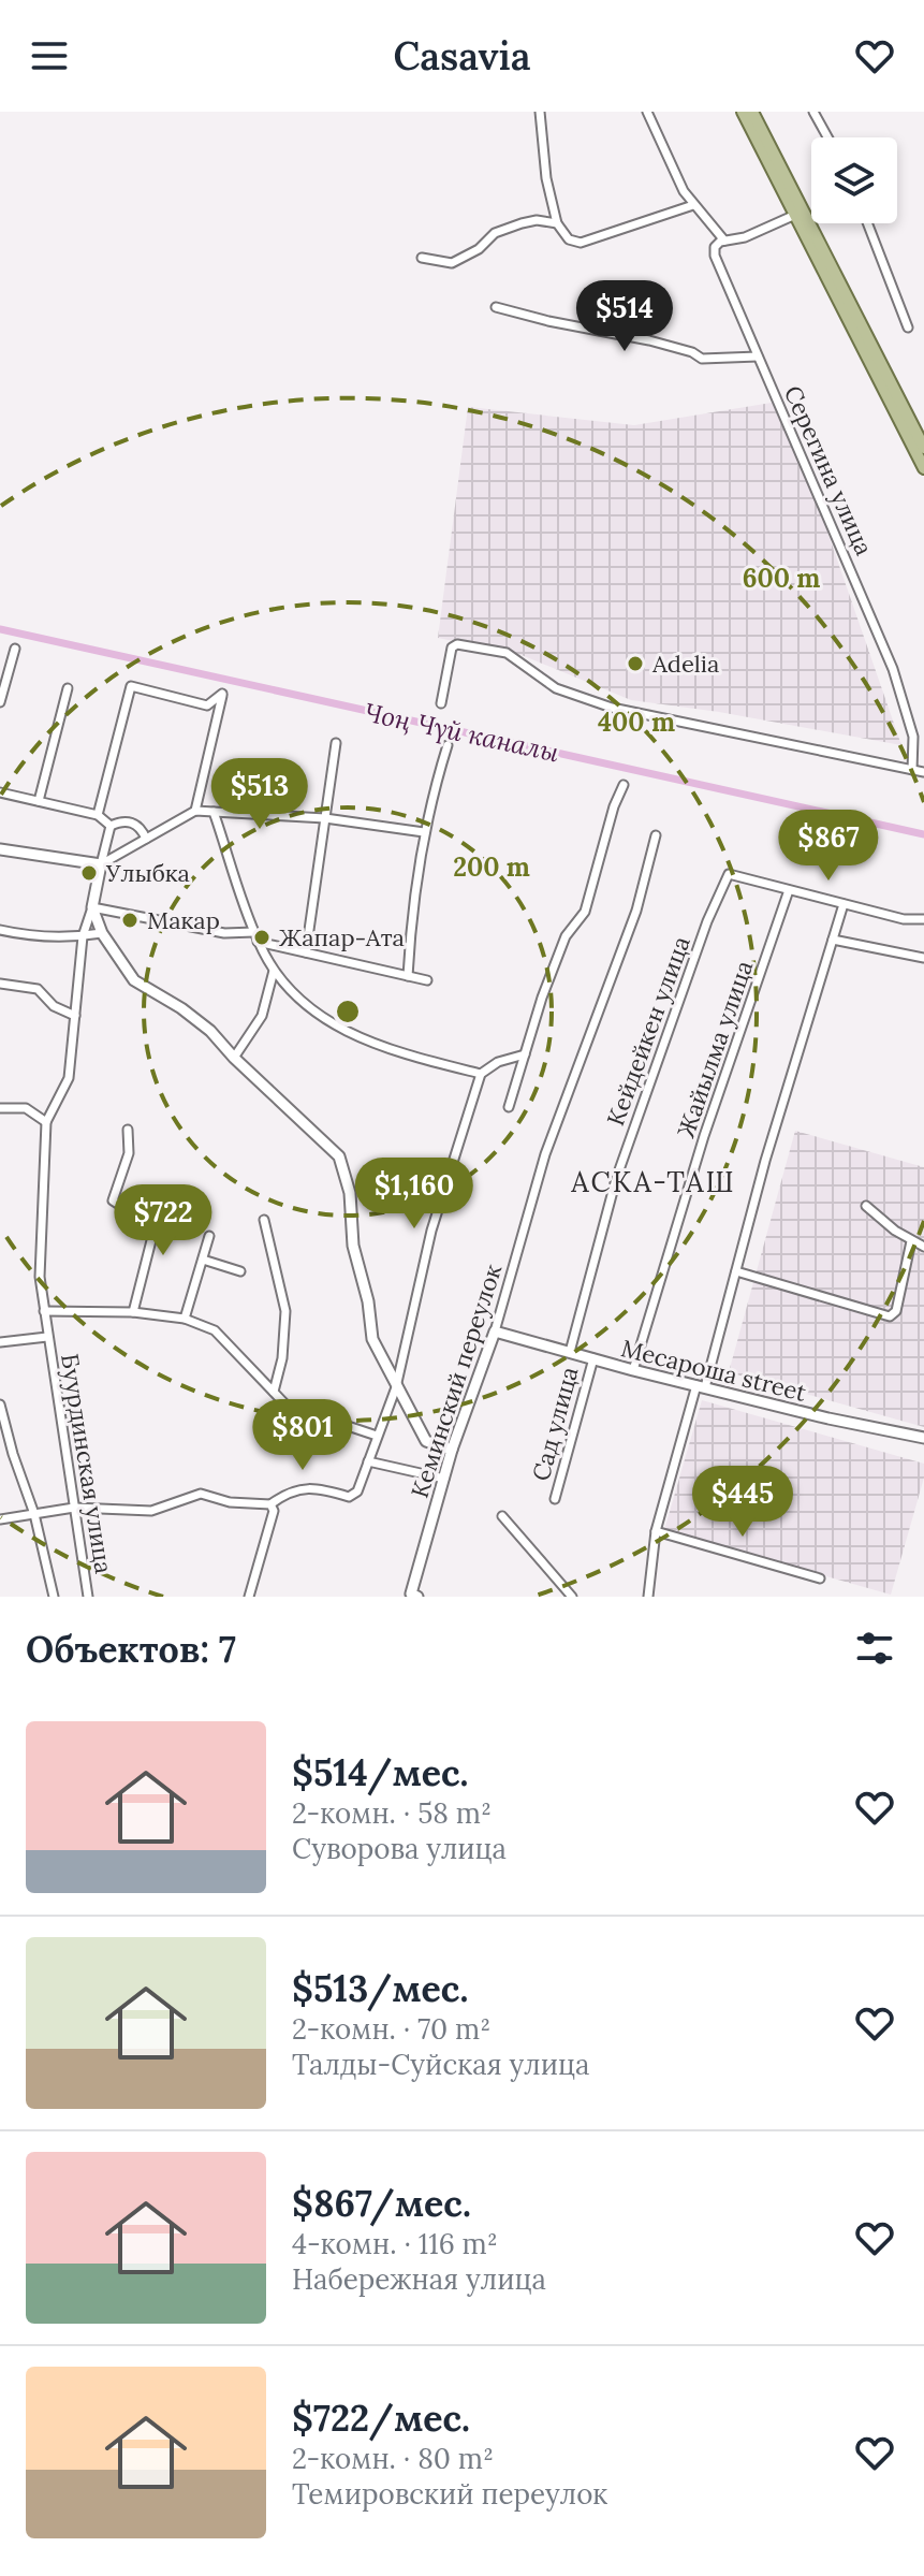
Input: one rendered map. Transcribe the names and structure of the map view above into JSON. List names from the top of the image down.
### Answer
{
  "streets": {
    "street": [
      "Серегина улица",
      "Кейдейкен улица",
      "Жайылма улица",
      "Месароша street",
      "Кеминский переулок",
      "Сад улица",
      "Буурдинская улица"
    ]
  },
  "crossings": [
    ["Кейдейкен улица", "Жайылма улица"],
    ["Кейдейкен улица", "Месароша street"],
    ["Жайылма улица", "Месароша street"],
    ["Месароша street", "Кеминский переулок"],
    ["Месароша street", "Сад улица"]
  ],
  "districts": ["АСКА-ТАШ"],
  "water": ["Чоң Чүй каналы"],
  "places": [
    "Adelia",
    "Улыбка",
    "Макар",
    "Жапар-Ата"
  ],
  "page": {
    "header": "Casavia",
    "price": [
      "$514",
      "$513",
      "$867",
      "$1,160",
      "$722",
      "$801",
      "$445"
    ],
    "heading": "Объектов: 7",
    "list": [
      {
        "name": "$514/мес.",
        "note": "2-комн. · 58 m² · Суворова улица"
      },
      {
        "name": "$513/мес.",
        "note": "2-комн. · 70 m² · Талды-Суйская улица"
      },
      {
        "name": "$867/мес.",
        "note": "4-комн. · 116 m² · Набережная улица"
      },
      {
        "name": "$722/мес.",
        "note": "2-комн. · 80 m² · Темировский переулок"
      }
    ]
  },
  "rings": ["600 m", "400 m", "200 m"]
}
